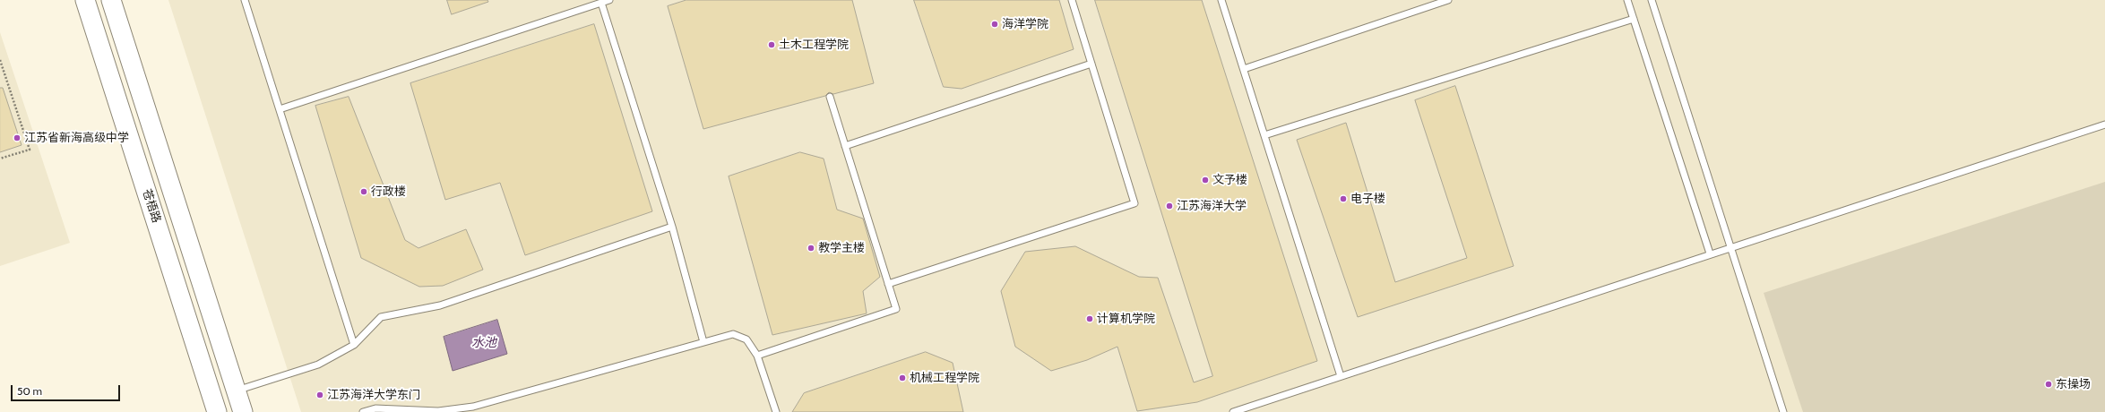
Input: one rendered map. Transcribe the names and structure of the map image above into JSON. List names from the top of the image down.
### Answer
{
  "streets": {
    "main road": ["苍梧路"]
  },
  "water": ["水池"],
  "places": [
    "海洋学院",
    "土木工程学院",
    "江苏省新海高级中学",
    "文予楼",
    "行政楼",
    "电子楼",
    "江苏海洋大学",
    "教学主楼",
    "计算机学院",
    "机械工程学院",
    "东操场",
    "江苏海洋大学东门"
  ],
  "scale_bar": "50 m"
}
